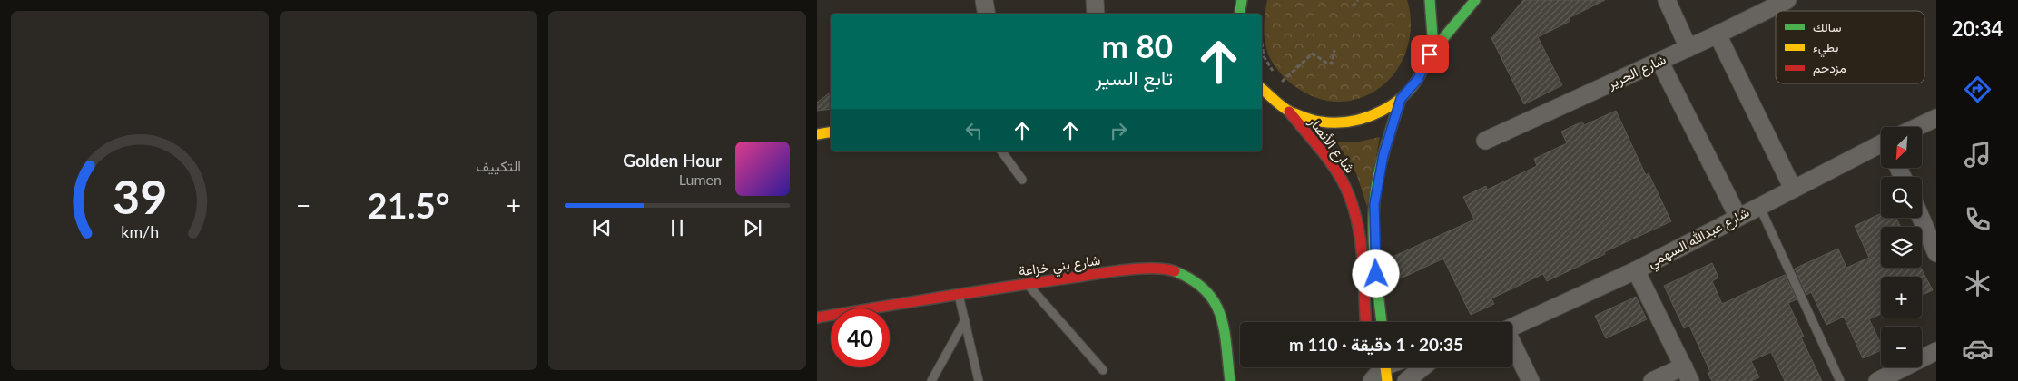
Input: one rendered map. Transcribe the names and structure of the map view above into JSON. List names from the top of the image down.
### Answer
{
  "streets": {
    "street": [
      "شارع الحرير",
      "شارع الأنصار",
      "شارع عبدالله السهمي",
      "شارع بني خزاعة"
    ]
  },
  "legend": ["سالك", "بطيء", "مزدحم"],
  "north": "bottom left",
  "page": {
    "tabs": "20:34",
    "tile": "التكييف",
    "turn": ["80 m", "تابع السير"],
    "map_buttons": ["+", "−"],
    "song": ["Golden Hour", "Lumen"],
    "heat": ["−", "21.5°", "+"],
    "limit": "40",
    "trip": "20:35 · 1 دقيقة · 110 m",
    "gauge": ["39", "km/h"]
  }
}
